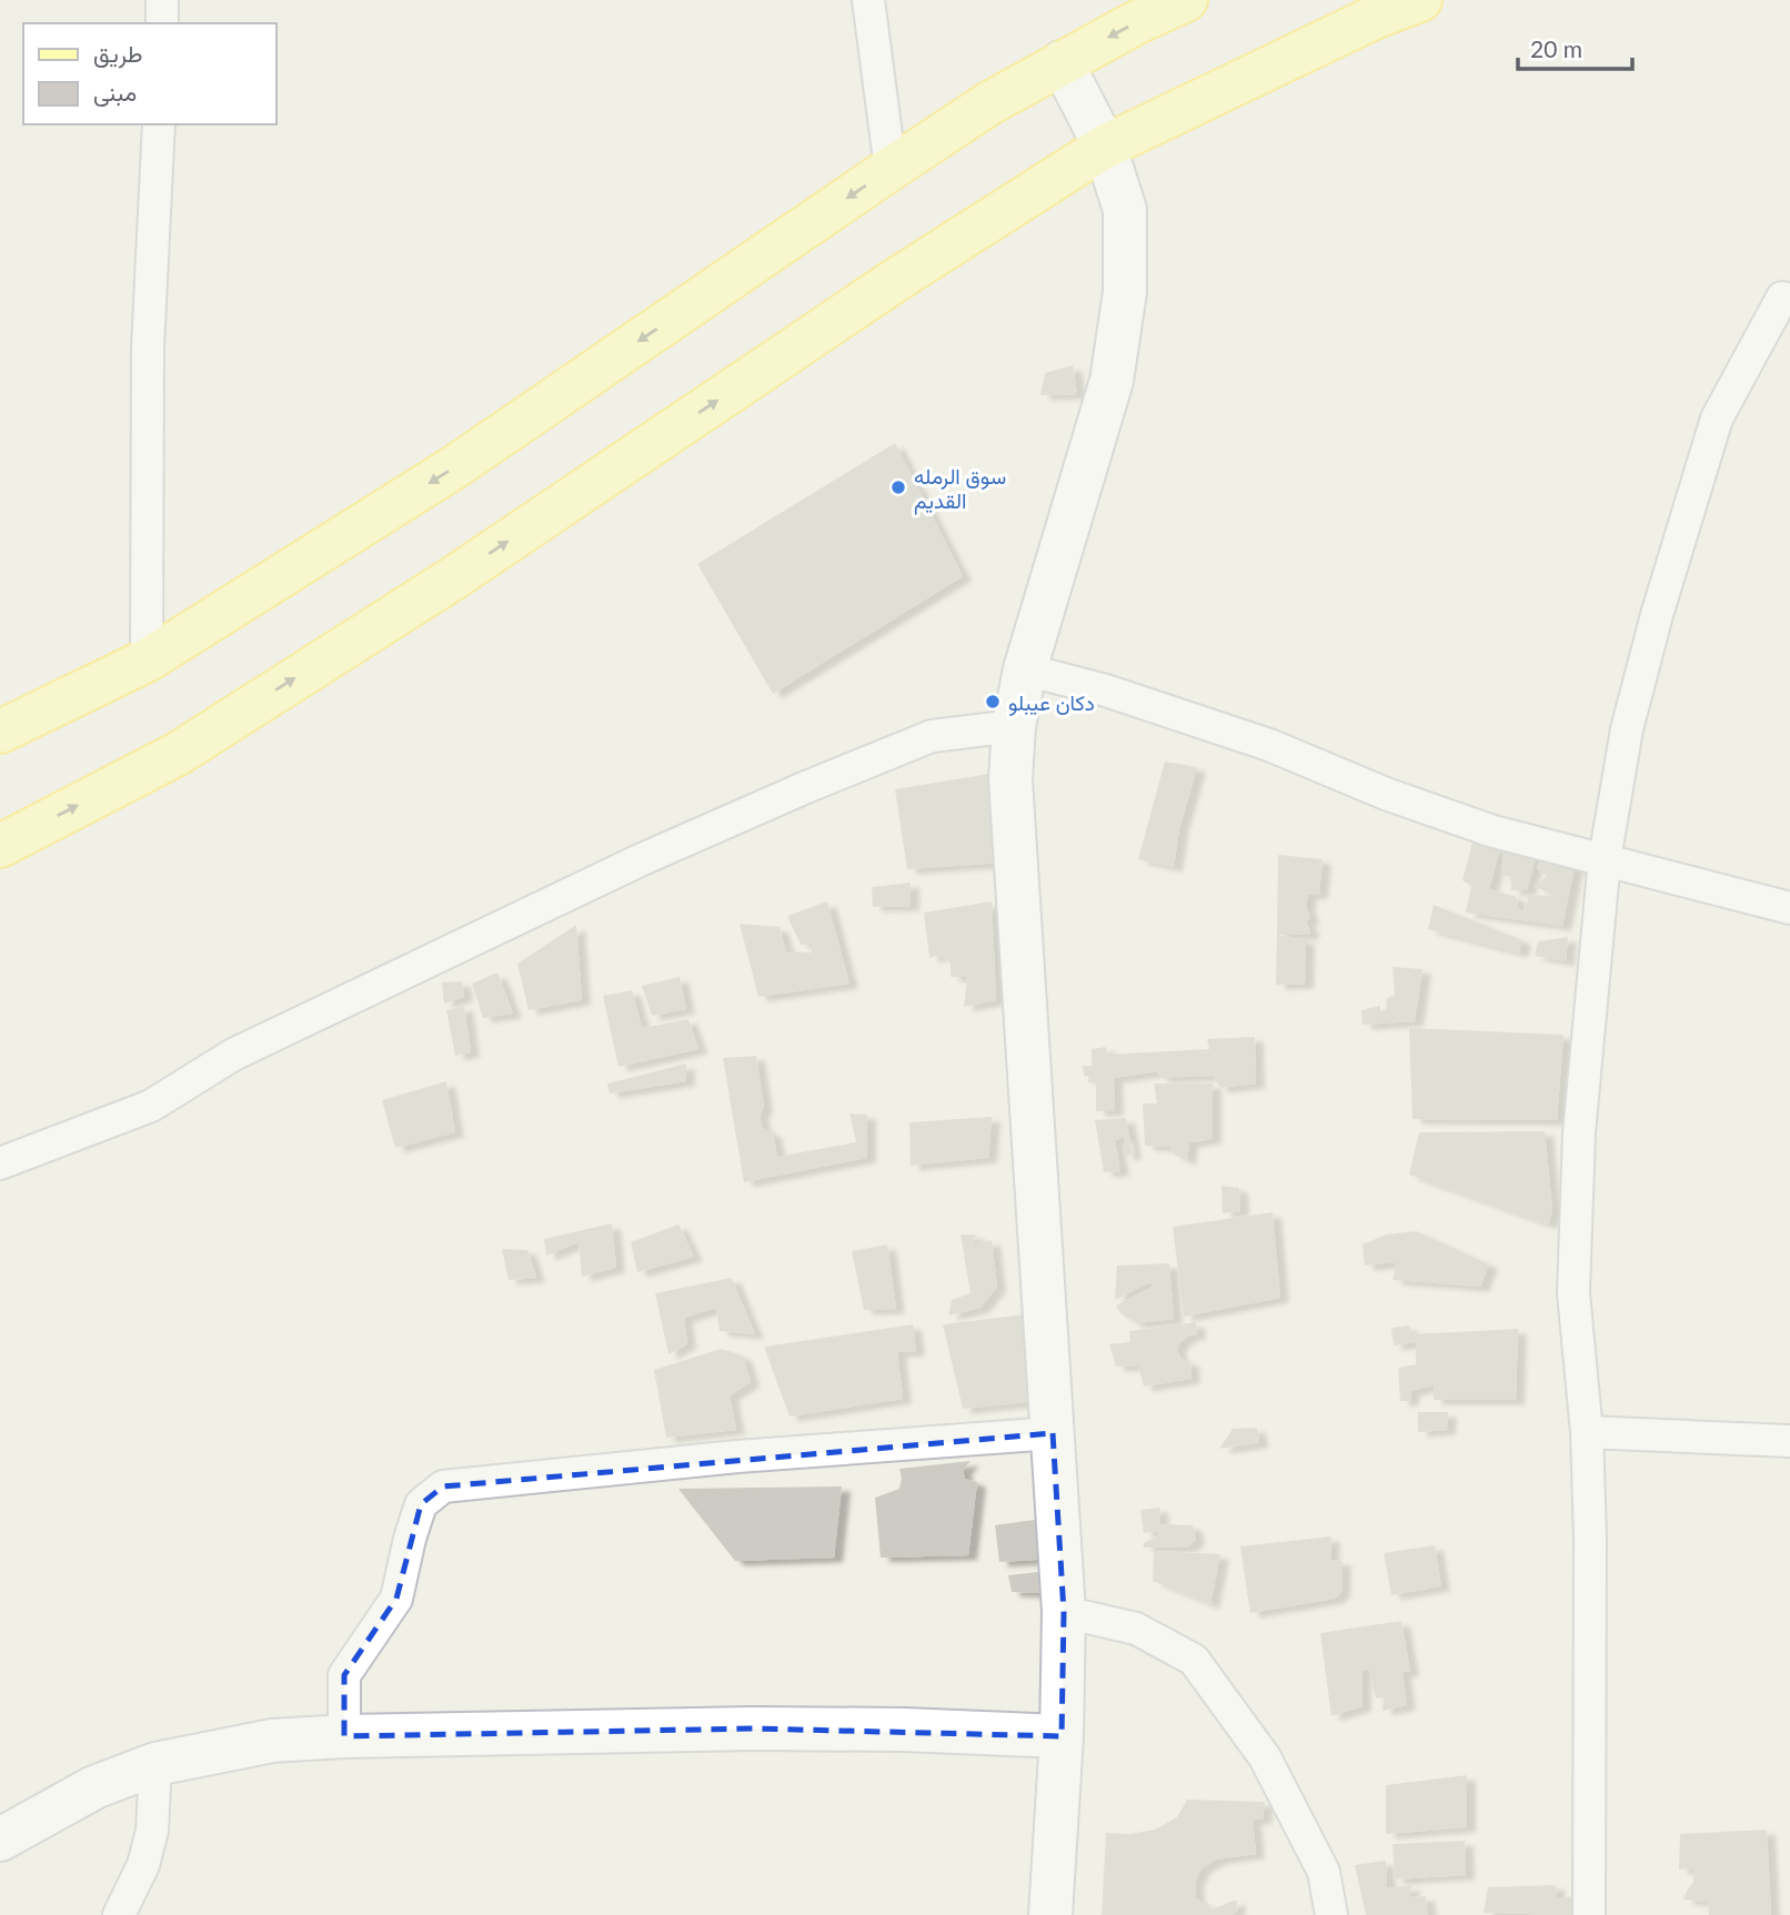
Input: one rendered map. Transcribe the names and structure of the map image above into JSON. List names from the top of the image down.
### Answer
{
  "places": ["سوق الرمله القديم", "دكان عيبلو"],
  "legend": ["طريق", "مبنى"],
  "scale_bar": "20 m"
}
